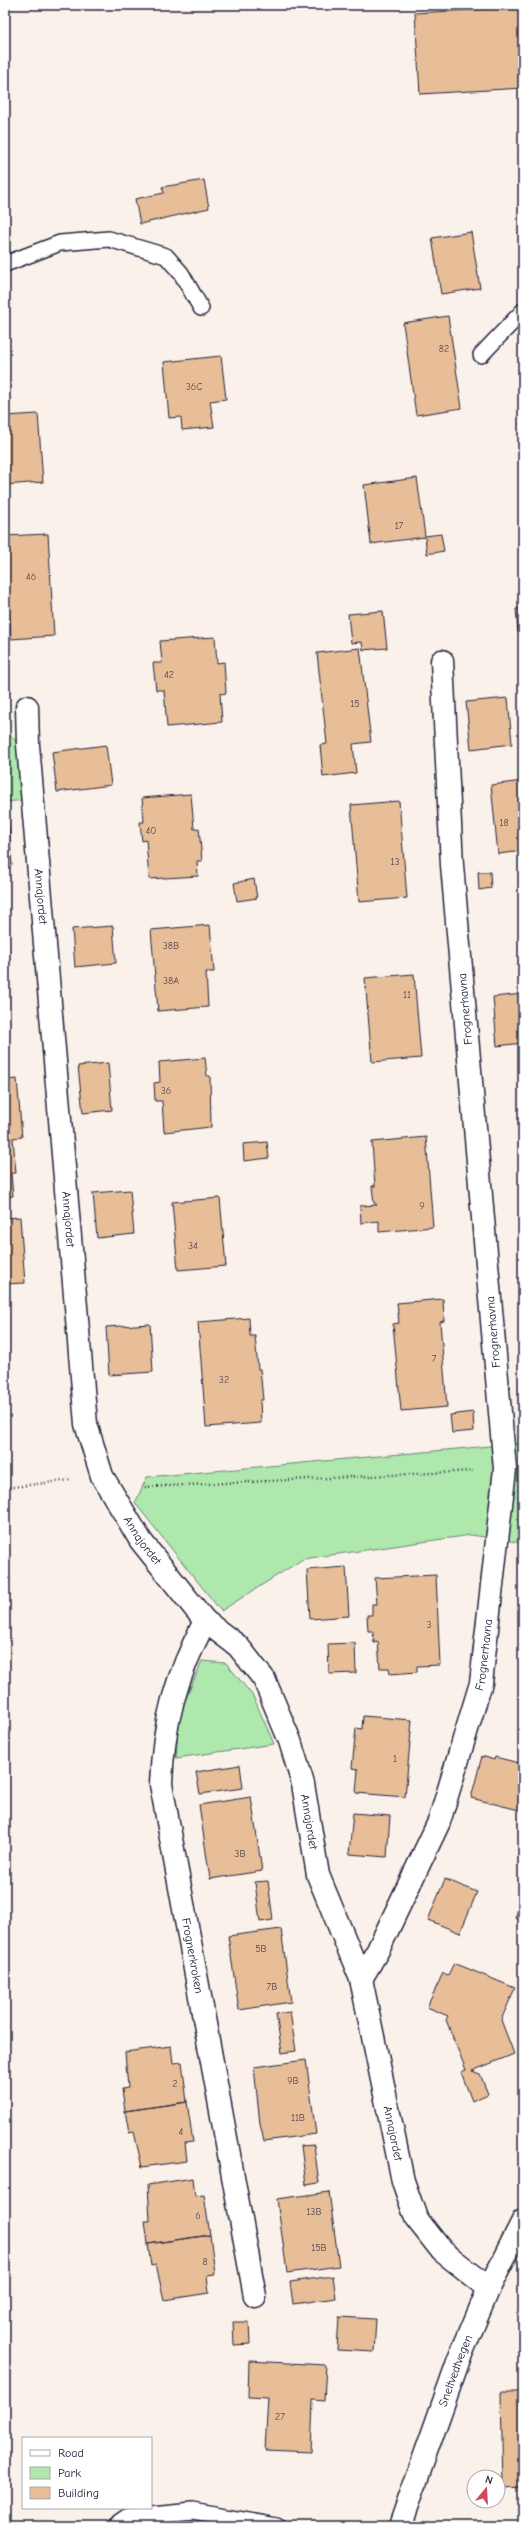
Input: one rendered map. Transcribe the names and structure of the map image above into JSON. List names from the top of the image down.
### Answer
{
  "streets": {
    "street": [
      "Annajordet",
      "Frognerhavna",
      "Frognerkroken",
      "Sneltvedtvegen"
    ]
  },
  "crossings": [
    ["Annajordet", "Frognerhavna"],
    ["Annajordet", "Frognerkroken"],
    ["Annajordet", "Sneltvedtvegen"]
  ],
  "house_numbers": [
    "82",
    "36C",
    "17",
    "46",
    "42",
    "15",
    "18",
    "40",
    "13",
    "38B",
    "38A",
    "11",
    "36",
    "9",
    "34",
    "7",
    "32",
    "3",
    "1",
    "3B",
    "5B",
    "7B",
    "9B",
    "2",
    "11B",
    "4",
    "13B",
    "6",
    "15B",
    "8",
    "27"
  ],
  "legend": ["Road", "Park", "Building"],
  "north": "top"
}
